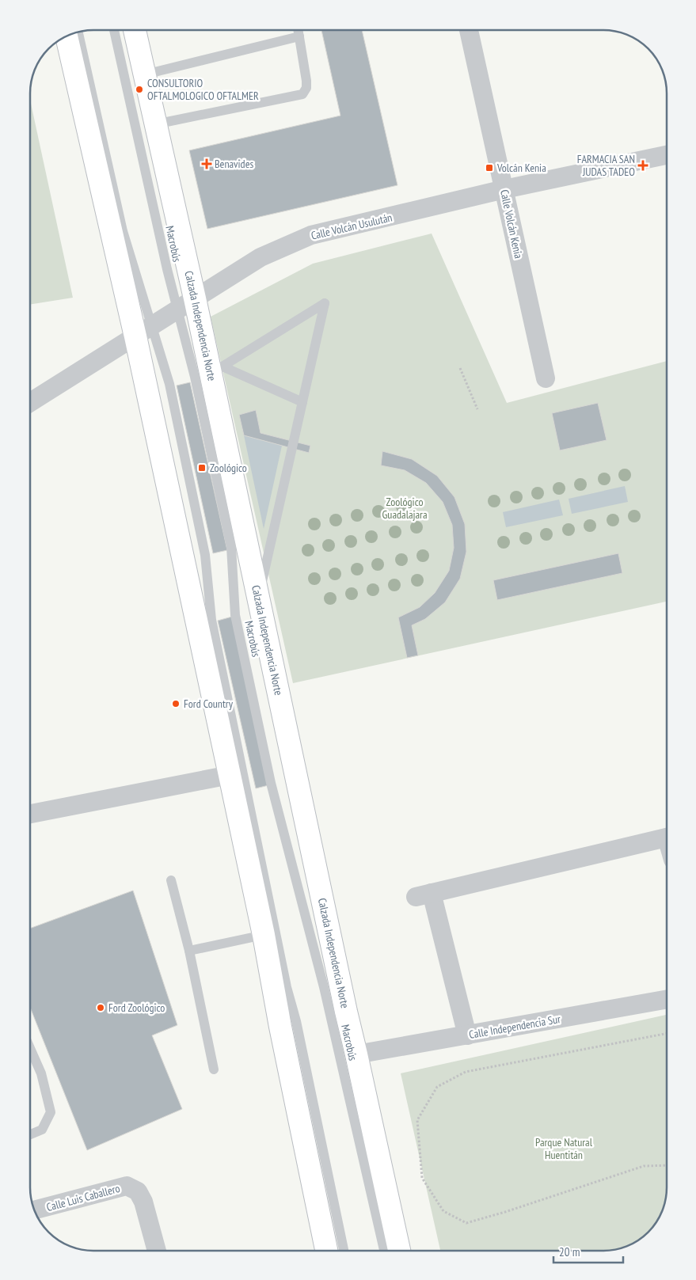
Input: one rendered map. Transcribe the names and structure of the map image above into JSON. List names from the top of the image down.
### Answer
{
  "streets": {
    "street": [
      "Calle Volcán Kenia",
      "Calle Volcán Usulután",
      "Calzada Independencia Norte",
      "Calle Independencia Sur",
      "Calle Luis Caballero"
    ],
    "lane": ["Macrobús"]
  },
  "crossings": [
    ["Calle Volcán Kenia", "Calle Volcán Usulután"],
    ["Calle Volcán Usulután", "Macrobús"],
    ["Calle Volcán Usulután", "Calzada Independencia Norte"],
    ["Macrobús", "Calzada Independencia Norte"],
    ["Calzada Independencia Norte", "Calle Independencia Sur"]
  ],
  "parks": ["Zoológico Guadalajara", "Parque Natural Huentitán"],
  "places": {
    "other": ["CONSULTORIO OFTALMOLOGICO OFTALMER", "Ford Country", "Ford Zoológico"],
    "health": ["Benavides", "FARMACIA SAN JUDAS TADEO"],
    "transit": ["Volcán Kenia", "Zoológico"]
  },
  "scale_bar": "20 m"
}
